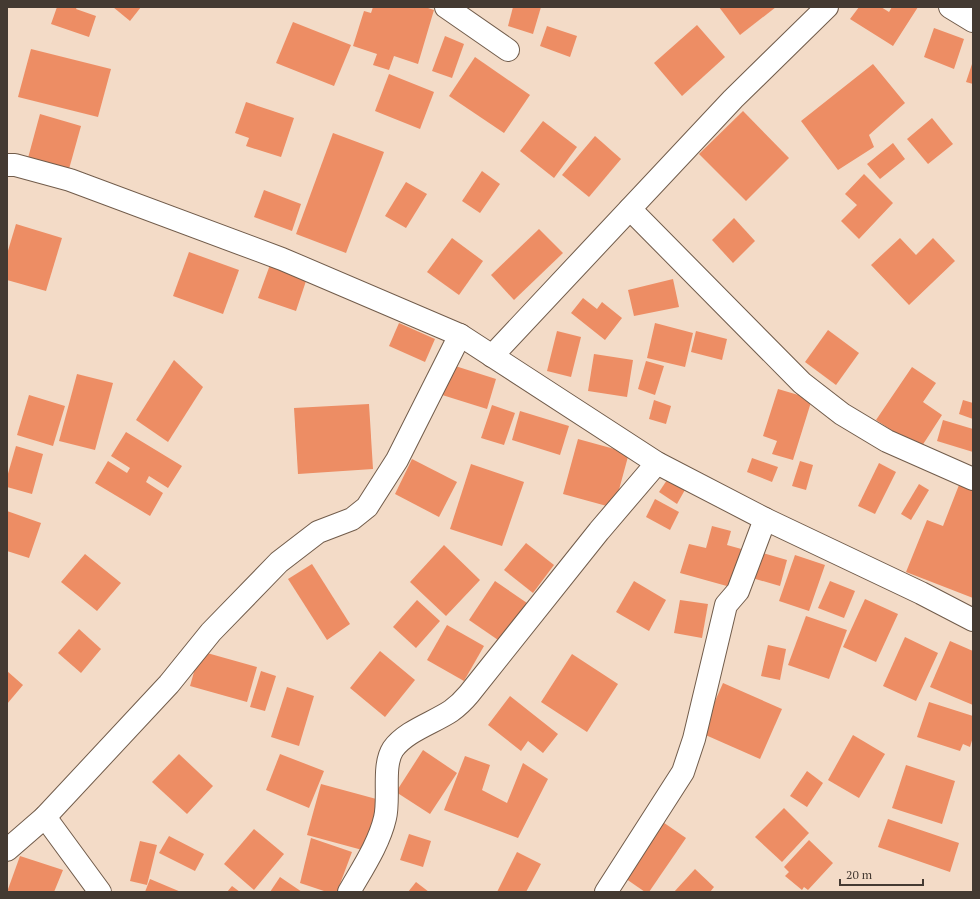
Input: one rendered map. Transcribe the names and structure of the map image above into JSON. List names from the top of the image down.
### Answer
{
  "scale_bar": "20 m"
}
